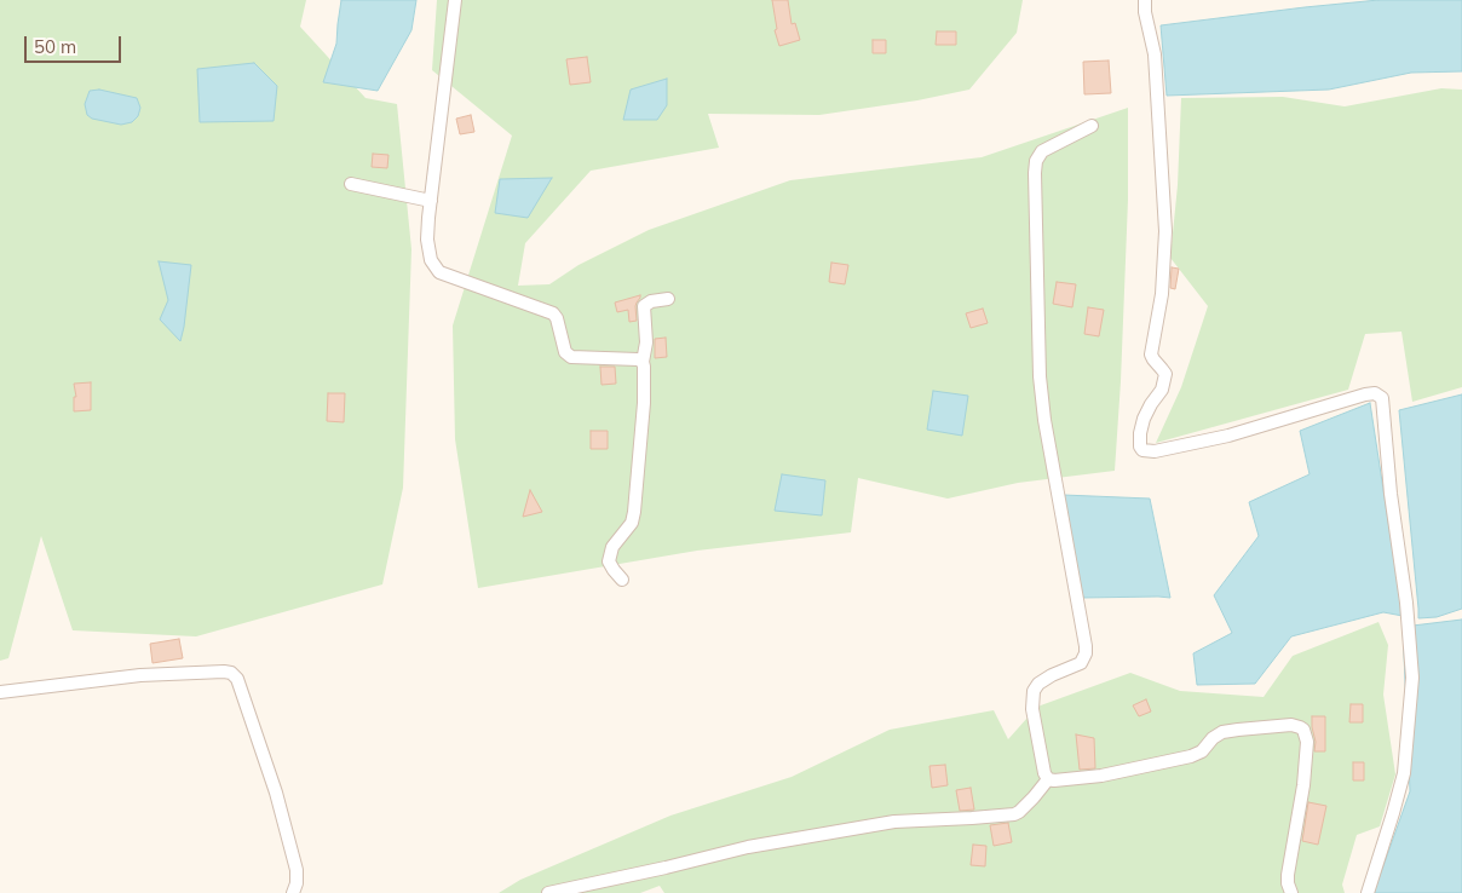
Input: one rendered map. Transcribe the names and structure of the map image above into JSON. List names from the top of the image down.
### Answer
{
  "scale_bar": "50 m"
}
